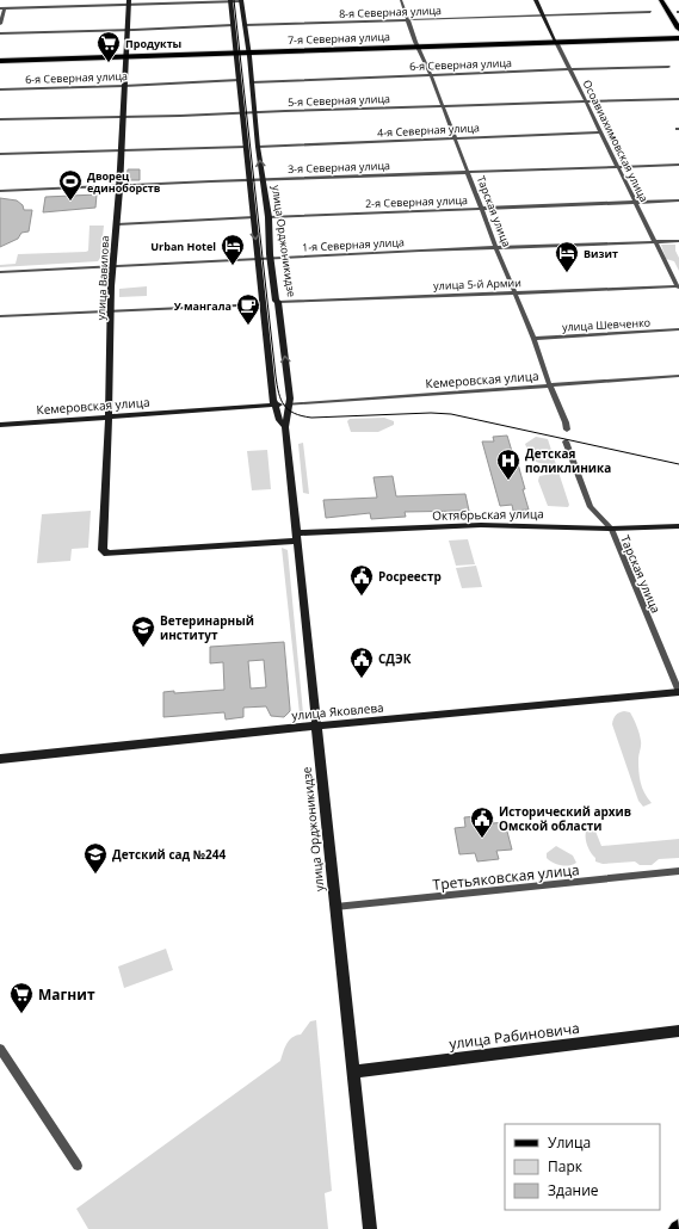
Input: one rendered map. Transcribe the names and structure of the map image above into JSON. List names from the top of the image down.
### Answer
{
  "streets": {
    "main road": [
      "7-я Северная улица",
      "Осоавиахимовская улица",
      "улица Орджоникидзе",
      "улица Вавилова",
      "Кемеровская улица",
      "Октябрьская улица",
      "улица Яковлева",
      "улица Рабиновича"
    ],
    "street": [
      "8-я Северная улица",
      "6-я Северная улица",
      "5-я Северная улица",
      "4-я Северная улица",
      "3-я Северная улица",
      "2-я Северная улица",
      "Тарская улица",
      "1-я Северная улица",
      "улица 5-й Армии",
      "улица Шевченко",
      "Третьяковская улица"
    ]
  },
  "crossings": [
    ["8-я Северная улица", "Осоавиахимовская улица"],
    ["8-я Северная улица", "Тарская улица"],
    ["8-я Северная улица", "улица Орджоникидзе"],
    ["7-я Северная улица", "Осоавиахимовская улица"],
    ["7-я Северная улица", "Тарская улица"],
    ["7-я Северная улица", "улица Орджоникидзе"],
    ["7-я Северная улица", "улица Вавилова"],
    ["6-я Северная улица", "Осоавиахимовская улица"],
    ["6-я Северная улица", "Тарская улица"],
    ["6-я Северная улица", "улица Орджоникидзе"],
    ["6-я Северная улица", "улица Вавилова"],
    ["5-я Северная улица", "Осоавиахимовская улица"],
    ["5-я Северная улица", "Тарская улица"],
    ["5-я Северная улица", "улица Орджоникидзе"],
    ["5-я Северная улица", "улица Вавилова"],
    ["4-я Северная улица", "Осоавиахимовская улица"],
    ["4-я Северная улица", "Тарская улица"],
    ["4-я Северная улица", "улица Орджоникидзе"],
    ["Осоавиахимовская улица", "3-я Северная улица"],
    ["Осоавиахимовская улица", "2-я Северная улица"],
    ["Осоавиахимовская улица", "1-я Северная улица"],
    ["Осоавиахимовская улица", "улица 5-й Армии"],
    ["3-я Северная улица", "Тарская улица"],
    ["3-я Северная улица", "улица Орджоникидзе"],
    ["3-я Северная улица", "улица Вавилова"],
    ["2-я Северная улица", "Тарская улица"],
    ["2-я Северная улица", "улица Орджоникидзе"],
    ["Тарская улица", "1-я Северная улица"],
    ["Тарская улица", "улица 5-й Армии"],
    ["Тарская улица", "улица Шевченко"],
    ["Тарская улица", "Кемеровская улица"],
    ["Тарская улица", "Октябрьская улица"],
    ["Тарская улица", "улица Яковлева"],
    ["улица Орджоникидзе", "1-я Северная улица"],
    ["улица Орджоникидзе", "улица 5-й Армии"],
    ["улица Орджоникидзе", "Кемеровская улица"],
    ["улица Орджоникидзе", "Октябрьская улица"],
    ["улица Орджоникидзе", "улица Яковлева"],
    ["улица Орджоникидзе", "Третьяковская улица"],
    ["улица Орджоникидзе", "улица Рабиновича"],
    ["1-я Северная улица", "улица Вавилова"],
    ["улица Вавилова", "Кемеровская улица"],
    ["улица Вавилова", "Октябрьская улица"]
  ],
  "places": {
    "supermarket": ["Продукты", "Магнит"],
    "sports": ["Дворец единоборств"],
    "hotel": ["Urban Hotel", "Визит"],
    "cafe": ["У мангала"],
    "hospital": ["Детская поликлиника"],
    "public building": ["Росреестр", "СДЭК", "Исторический архив Омской области"],
    "school or university": ["Ветеринарный институт", "Детский сад №244"]
  },
  "legend": ["Улица", "Парк", "Здание"]
}
